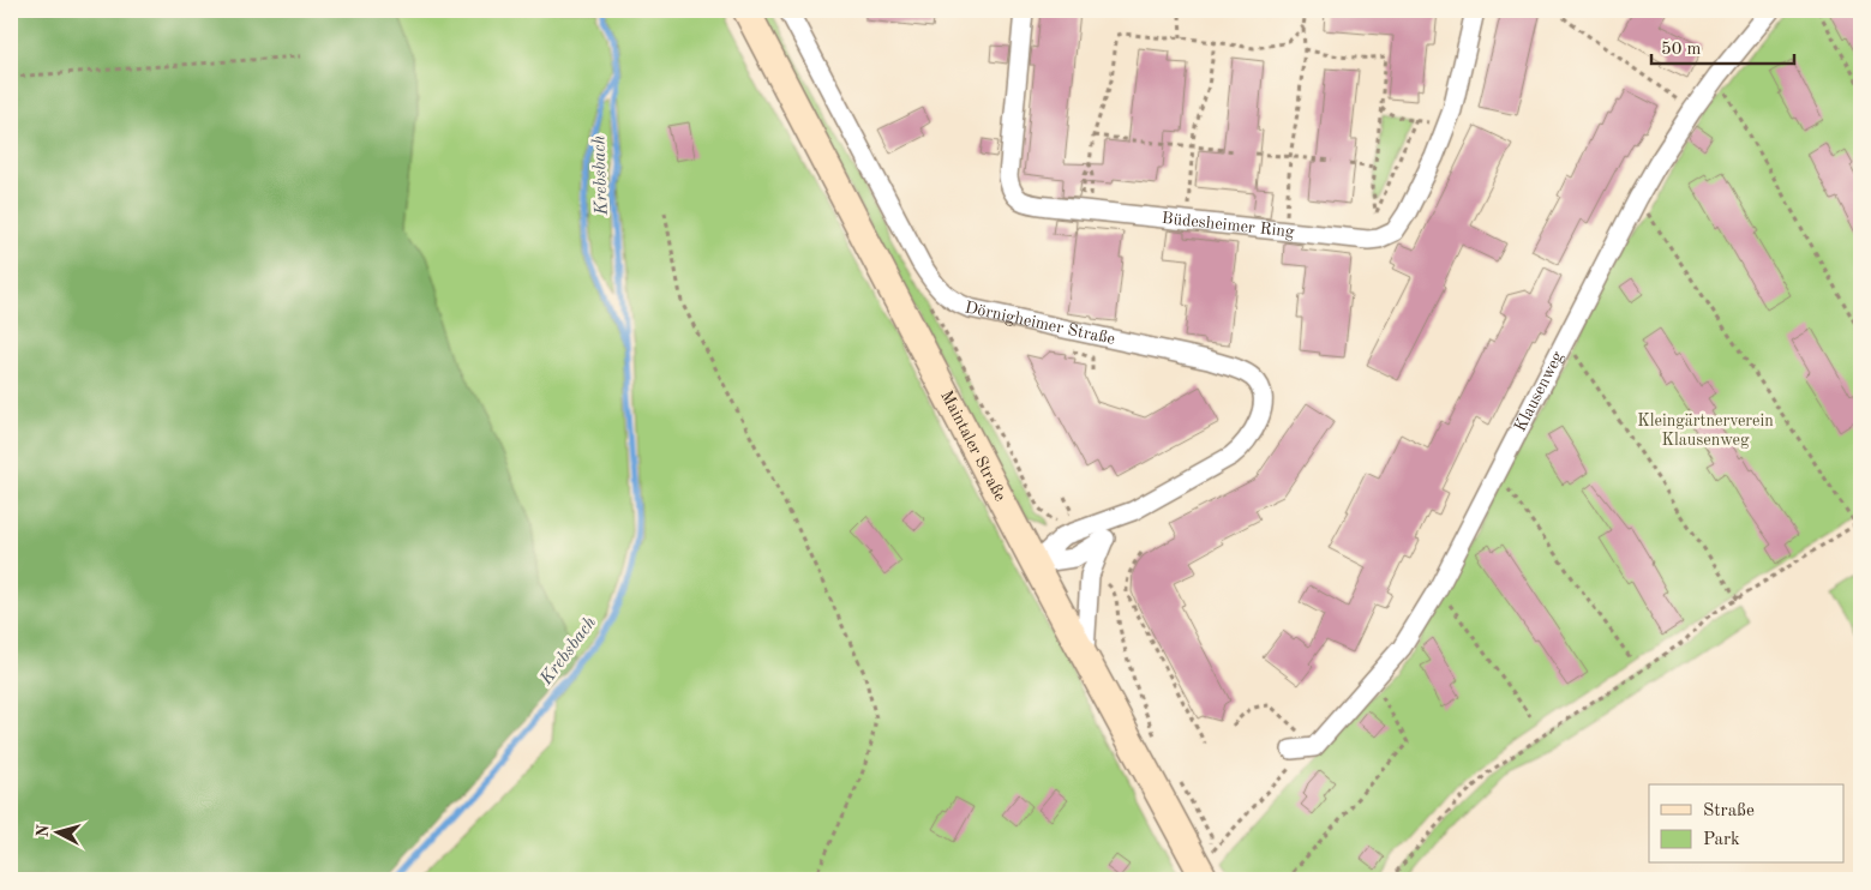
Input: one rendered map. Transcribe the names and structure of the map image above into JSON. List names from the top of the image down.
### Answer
{
  "streets": {
    "main road": ["Maintaler Straße"],
    "street": ["Büdesheimer Ring", "Dörnigheimer Straße", "Klausenweg"]
  },
  "crossings": [
    ["Dörnigheimer Straße", "Maintaler Straße"]
  ],
  "water": ["Krebsbach"],
  "parks": ["Kleingärtnerverein Klausenweg"],
  "legend": ["Straße", "Park"],
  "scale_bar": "50 m",
  "north": "left"
}
